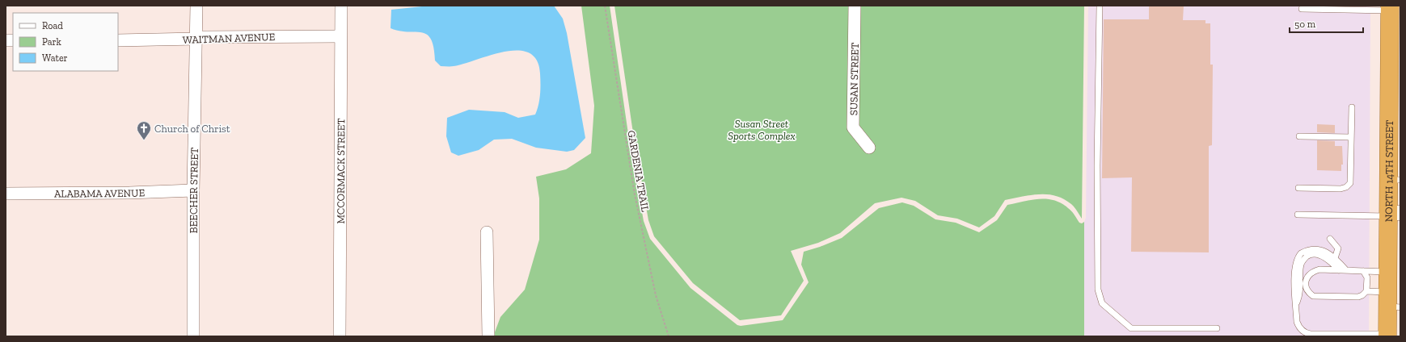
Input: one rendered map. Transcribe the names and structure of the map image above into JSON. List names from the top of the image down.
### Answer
{
  "streets": {
    "highway": ["NORTH 14TH STREET"],
    "street": [
      "WAITMAN AVENUE",
      "SUSAN STREET",
      "MCCORMACK STREET",
      "BEECHER STREET",
      "ALABAMA AVENUE"
    ],
    "path": ["GARDENIA TRAIL"]
  },
  "crossings": [
    ["WAITMAN AVENUE", "MCCORMACK STREET"],
    ["WAITMAN AVENUE", "BEECHER STREET"],
    ["BEECHER STREET", "ALABAMA AVENUE"]
  ],
  "parks": ["Susan Street Sports Complex"],
  "places": {
    "church": ["Church of Christ"]
  },
  "legend": ["Road", "Park", "Water"],
  "scale_bar": "50 m"
}
